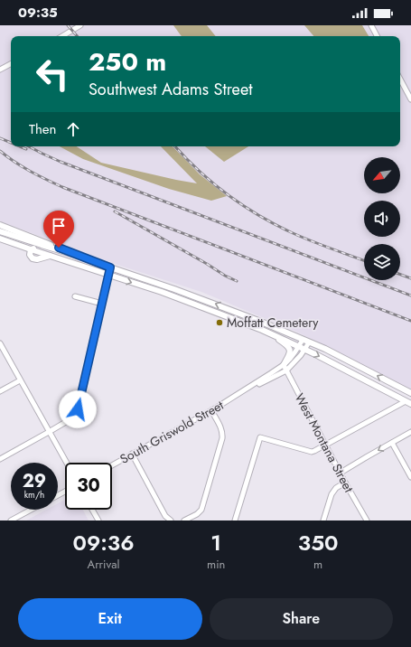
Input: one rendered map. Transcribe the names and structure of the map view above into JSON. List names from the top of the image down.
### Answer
{
  "streets": {
    "street": ["South Griswold Street", "West Montana Street"]
  },
  "crossings": [
    ["South Griswold Street", "West Montana Street"]
  ],
  "places": ["Moffatt Cemetery"],
  "north": "bottom left",
  "page": {
    "status": "09:35",
    "turn": ["250 m", "Southwest Adams Street"],
    "then": "Then",
    "speed": "29 km/h",
    "limit": "30",
    "eta": [
      "09:36",
      "Arrival",
      "1",
      "min",
      "350",
      "m"
    ],
    "buttons": ["Exit", "Share"]
  }
}
